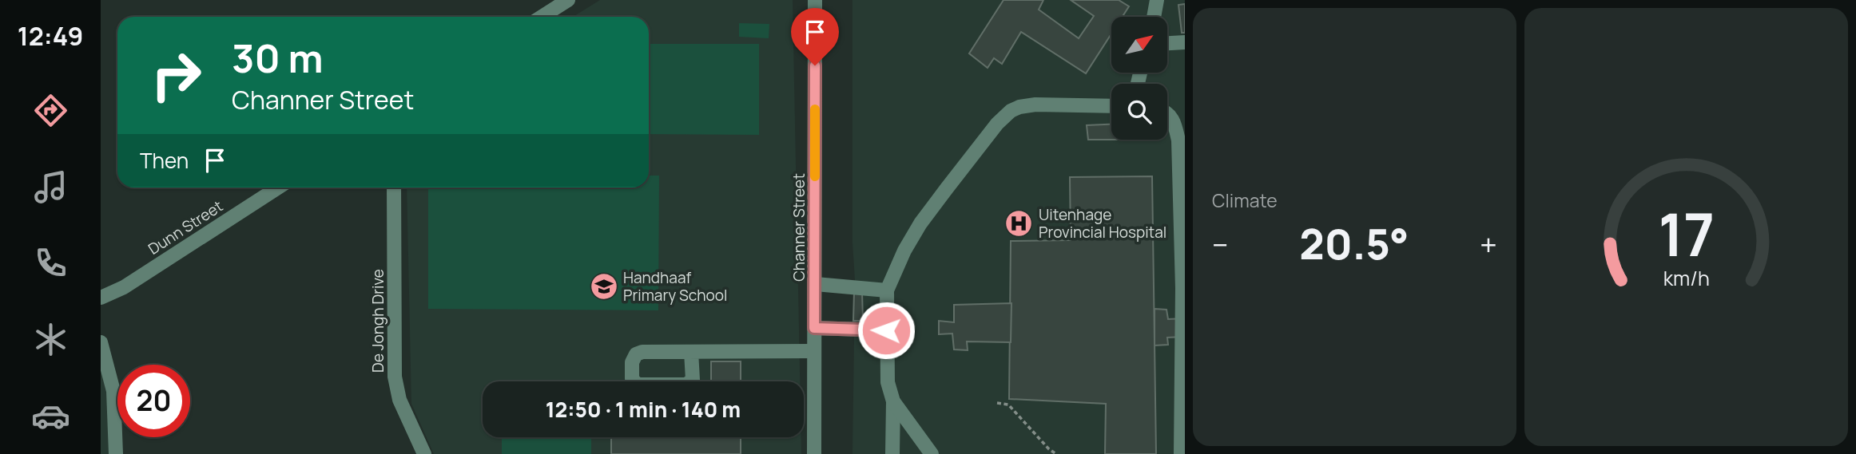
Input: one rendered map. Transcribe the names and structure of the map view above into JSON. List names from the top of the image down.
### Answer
{
  "streets": {
    "street": ["Dunn Street", "Channer Street", "De Jongh Drive"]
  },
  "places": {
    "hospital": ["Uitenhage Provincial Hospital"],
    "school or university": ["Handhaaf Primary School"]
  },
  "north": "top right",
  "page": {
    "tabs": "12:49",
    "tile": "Climate",
    "turn": ["30 m", "Channer Street"],
    "then": "Then",
    "heat": ["−", "20.5°", "+"],
    "limit": "20",
    "trip": "12:50 · 1 min · 140 m",
    "gauge": ["17", "km/h"]
  }
}
